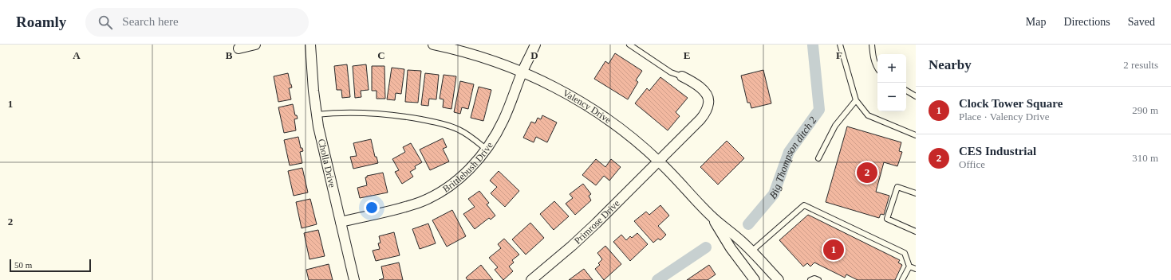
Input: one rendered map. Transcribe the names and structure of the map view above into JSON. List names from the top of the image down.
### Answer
{
  "streets": {
    "street": [
      "Valency Drive",
      "Cholla Drive",
      "Brittlebush Drive",
      "Primrose Drive"
    ]
  },
  "crossings": [
    ["Valency Drive", "Brittlebush Drive"],
    ["Valency Drive", "Primrose Drive"],
    ["Cholla Drive", "Brittlebush Drive"]
  ],
  "water": ["Big Thompson ditch 2"],
  "scale_bar": "50 m",
  "page": {
    "header": "Roamly",
    "search": "Search here",
    "nav": ["Map", "Directions", "Saved"],
    "heading": ["Nearby", "2 results"],
    "map_buttons": ["+", "−"],
    "list": [
      {
        "mark": "1",
        "name": "Clock Tower Square",
        "note": "Place · Valency Drive",
        "value": "290 m"
      },
      {
        "mark": "2",
        "name": "CES Industrial",
        "note": "Office",
        "value": "310 m"
      }
    ],
    "pins": ["2", "1"],
    "scale": "50 m"
  },
  "grid": {
    "columns": [
      "A",
      "B",
      "C",
      "D",
      "E",
      "F"
    ],
    "rows": ["1", "2"]
  }
}
